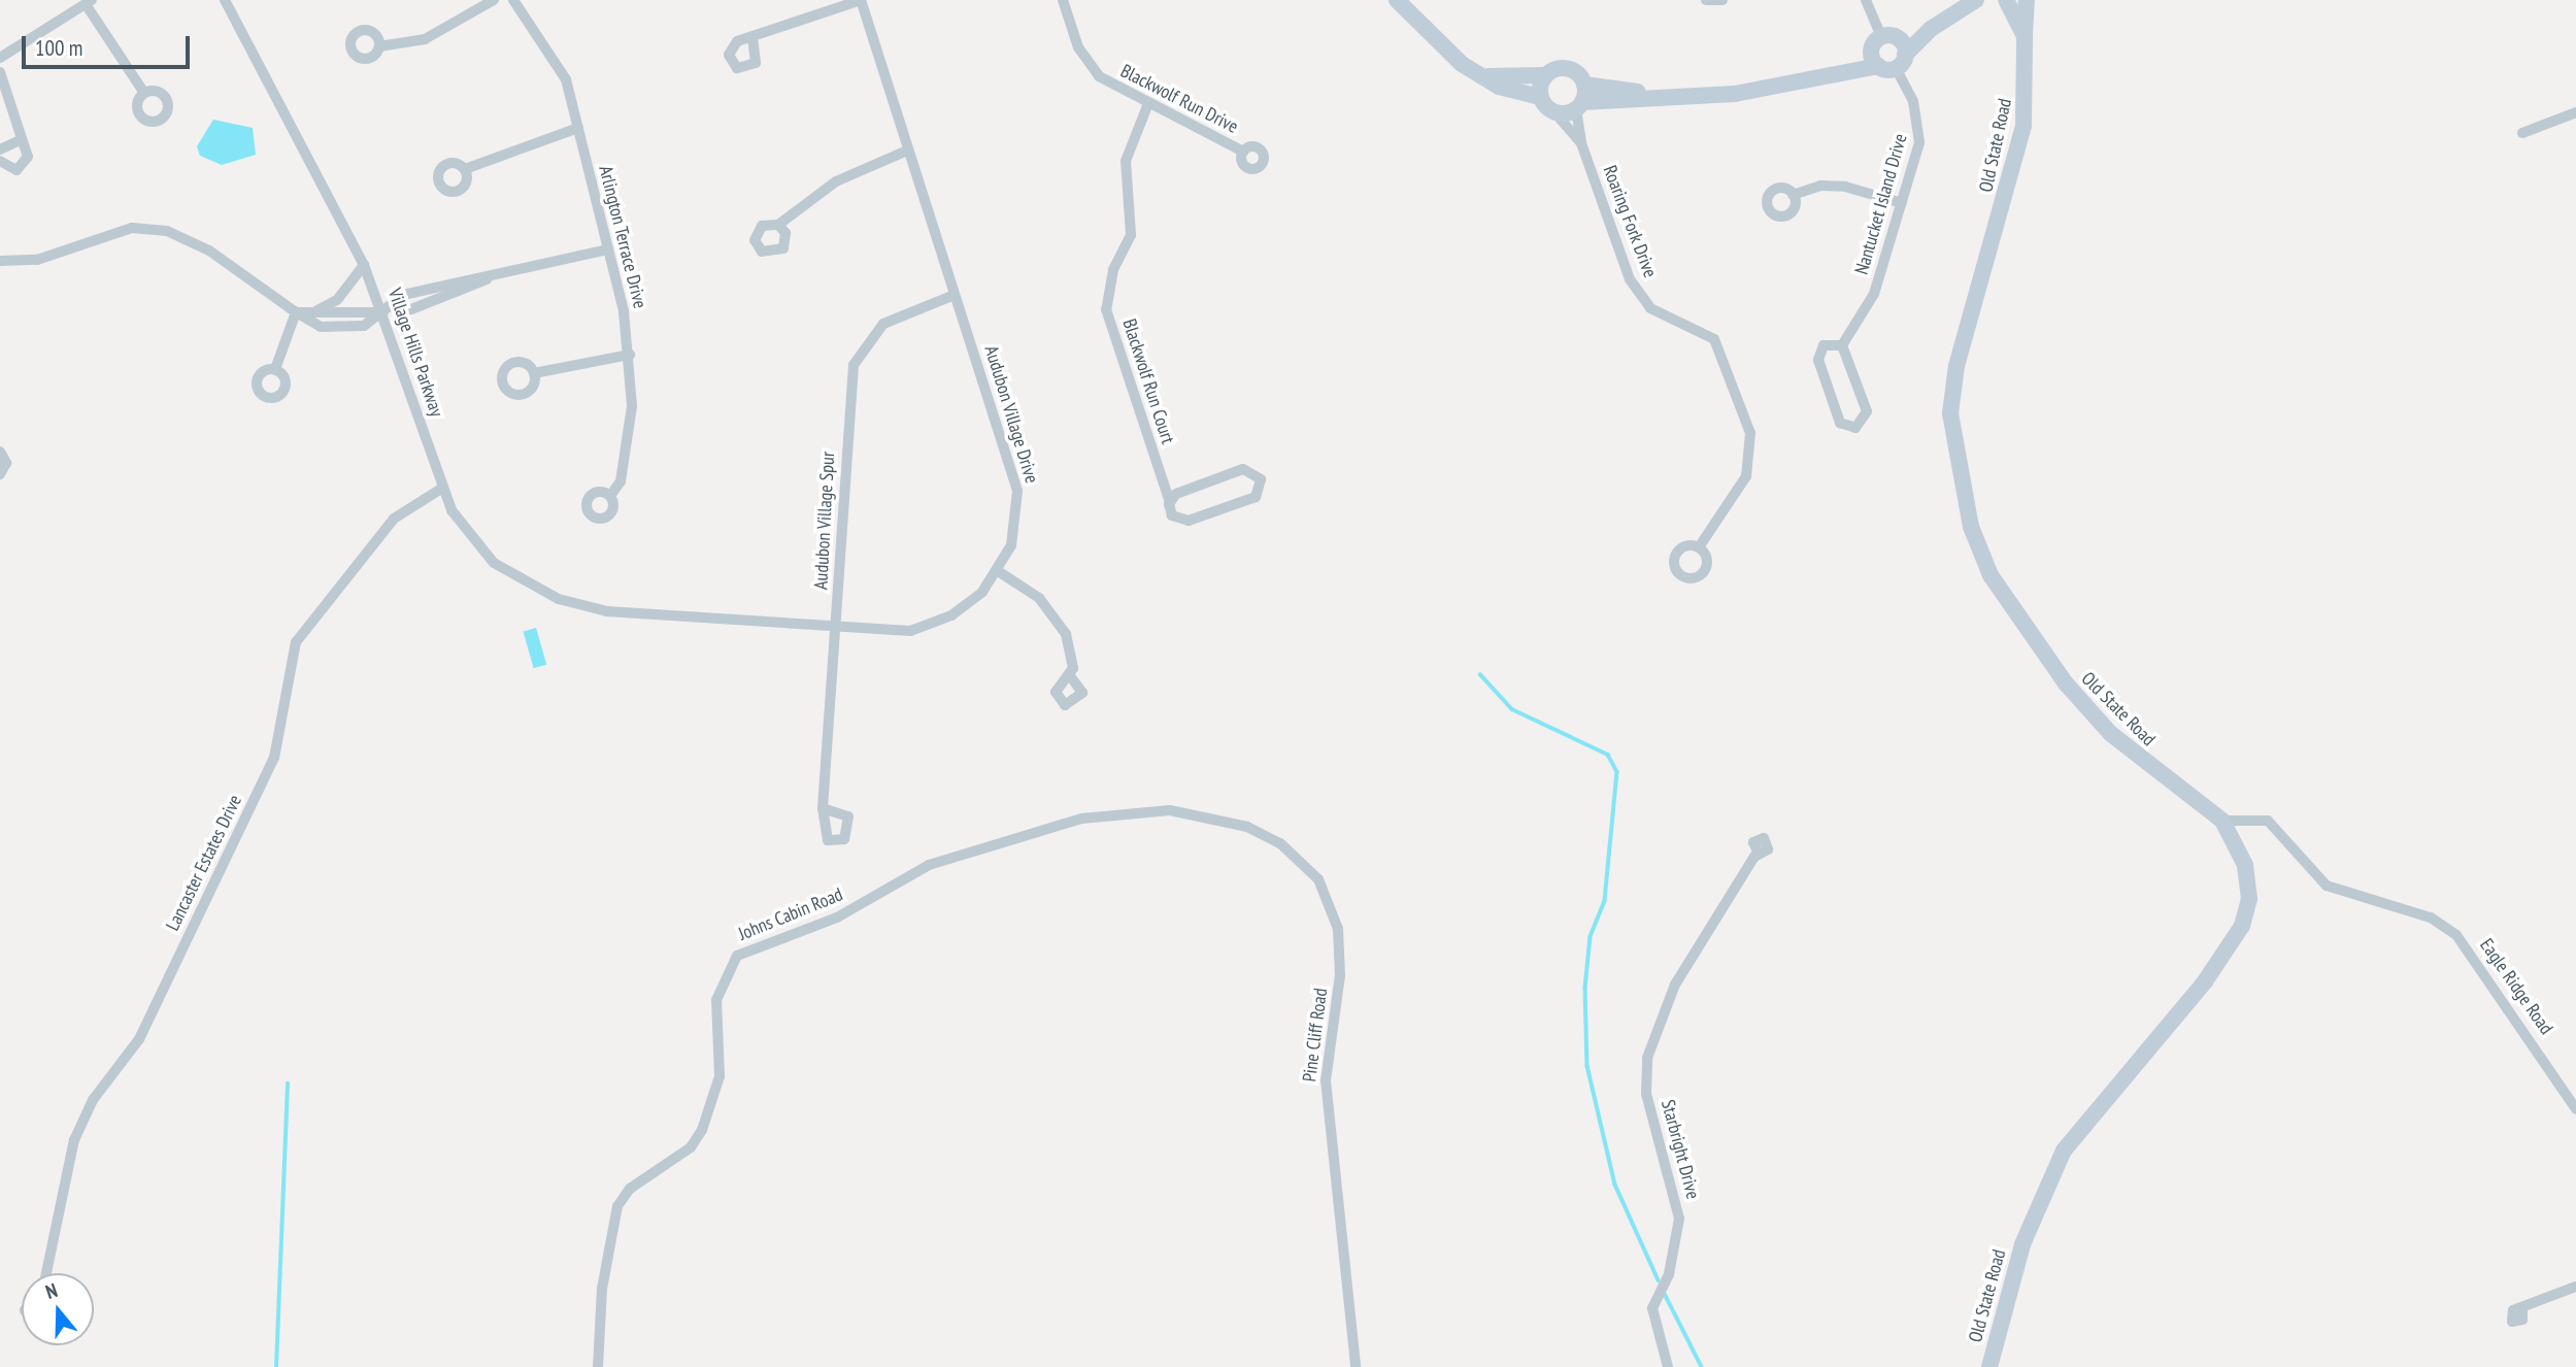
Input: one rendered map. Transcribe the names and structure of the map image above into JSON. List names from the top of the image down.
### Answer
{
  "streets": {
    "street": [
      "Blackwolf Run Drive",
      "Old State Road",
      "Nantucket Island Drive",
      "Roaring Fork Drive",
      "Arlington Terrace Drive",
      "Village Hills Parkway",
      "Blackwolf Run Court",
      "Audubon Village Drive",
      "Audubon Village Spur",
      "Lancaster Estates Drive",
      "Johns Cabin Road",
      "Eagle Ridge Road",
      "Pine Cliff Road",
      "Starbright Drive"
    ]
  },
  "crossings": [
    ["Blackwolf Run Drive", "Blackwolf Run Court"],
    ["Old State Road", "Eagle Ridge Road"],
    ["Village Hills Parkway", "Audubon Village Drive"],
    ["Village Hills Parkway", "Lancaster Estates Drive"],
    ["Audubon Village Drive", "Audubon Village Spur"],
    ["Johns Cabin Road", "Pine Cliff Road"]
  ],
  "scale_bar": "100 m",
  "north": "top"
}
